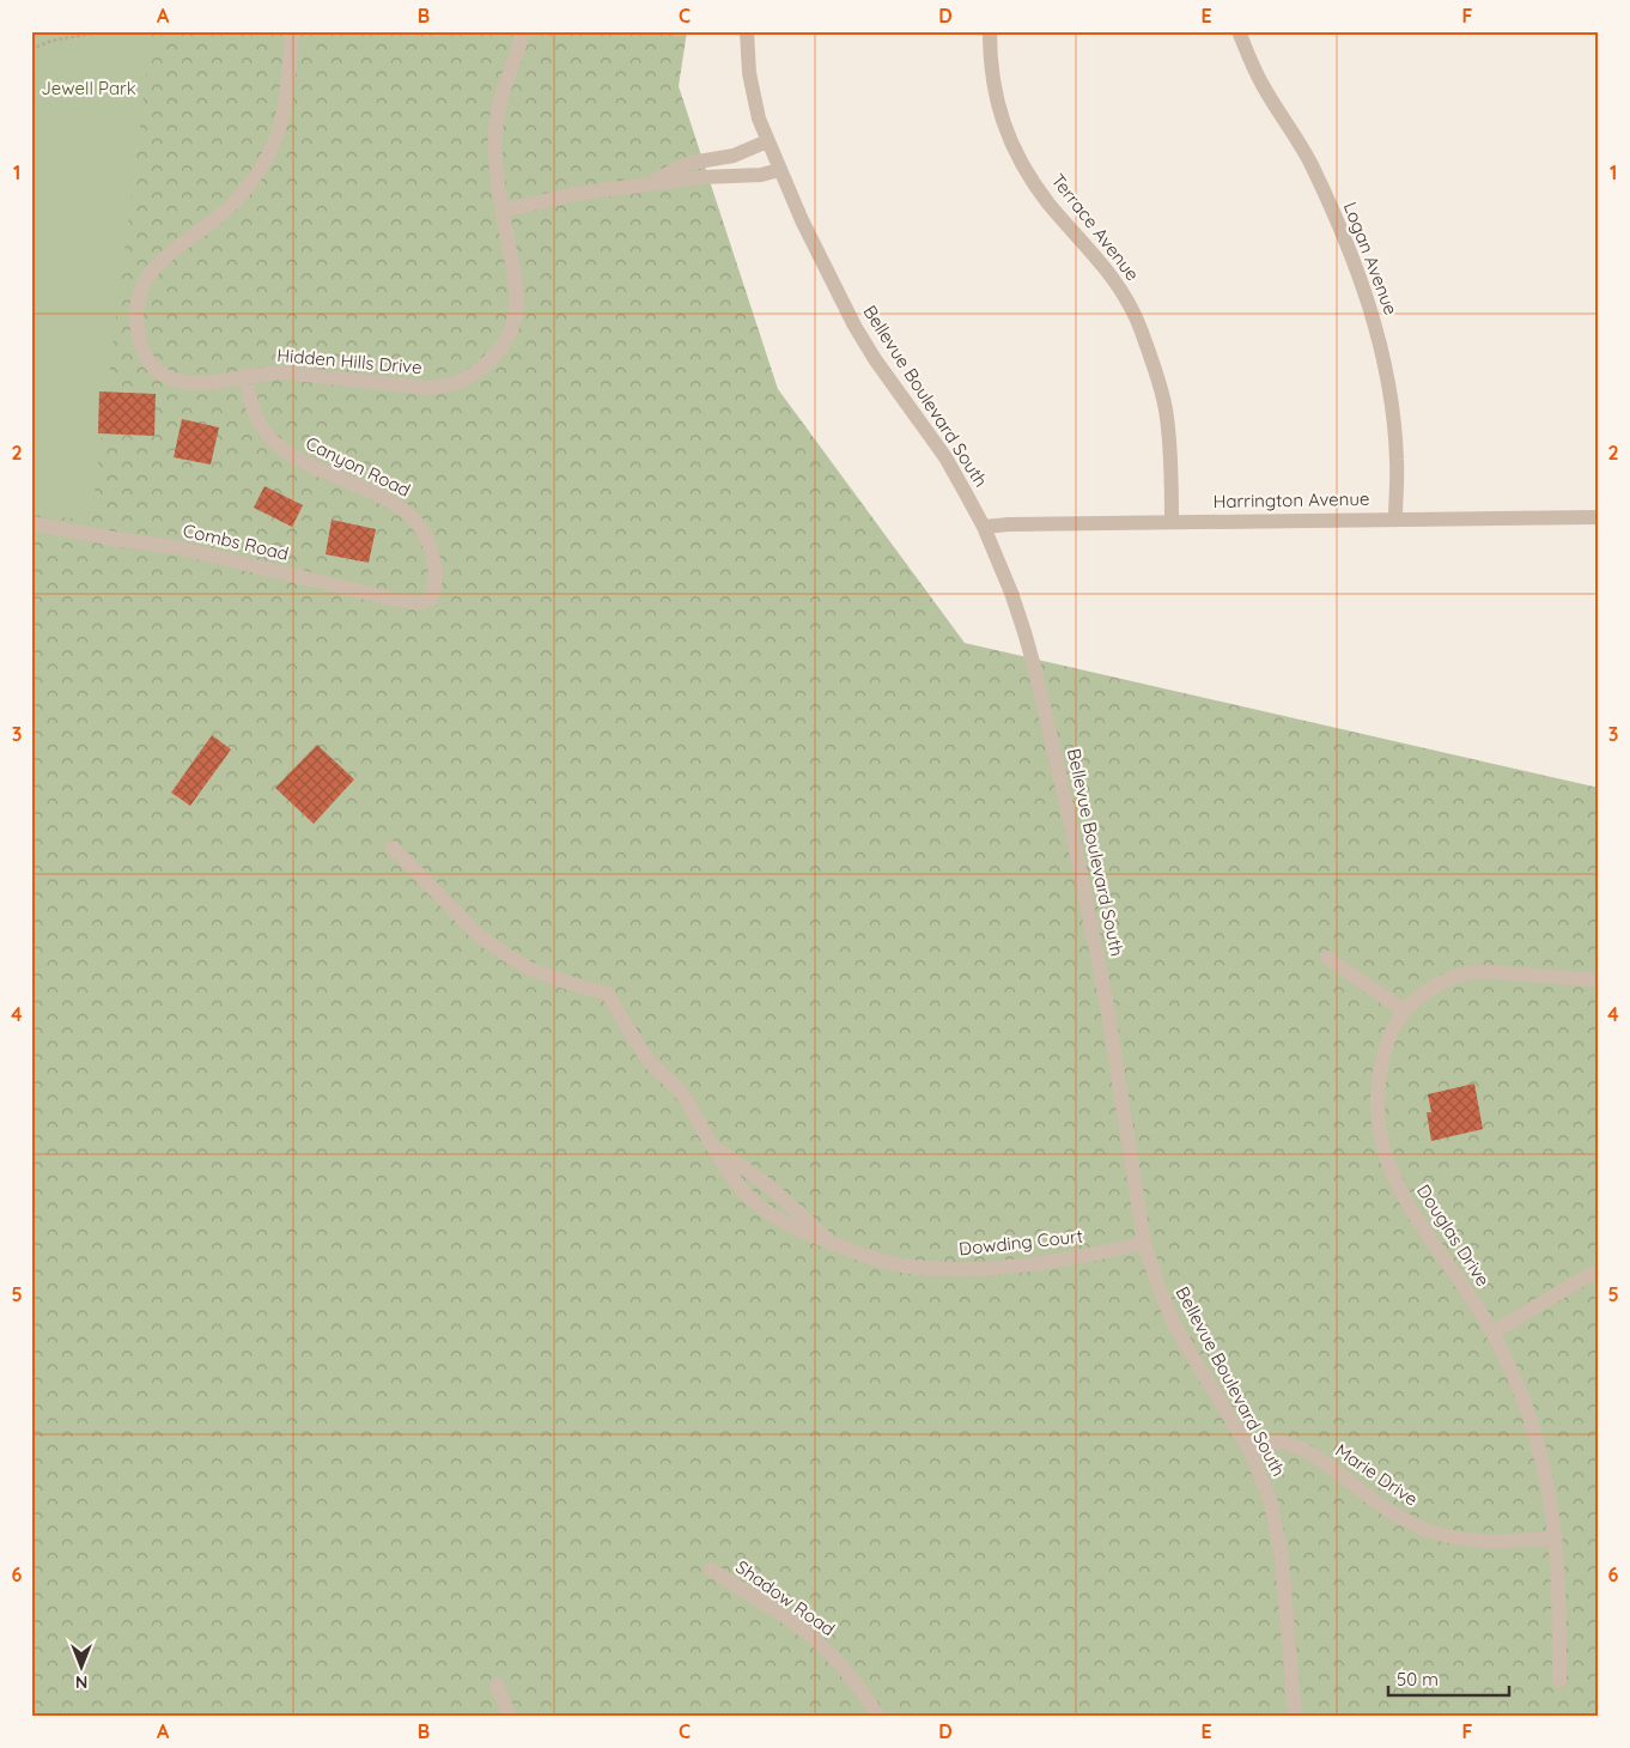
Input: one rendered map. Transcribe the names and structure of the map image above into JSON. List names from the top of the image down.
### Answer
{
  "streets": {
    "street": [
      "Terrace Avenue",
      "Logan Avenue",
      "Hidden Hills Drive",
      "Bellevue Boulevard South",
      "Canyon Road",
      "Harrington Avenue",
      "Combs Road",
      "Douglas Drive",
      "Dowding Court",
      "Marie Drive",
      "Shadow Road"
    ]
  },
  "crossings": [
    ["Terrace Avenue", "Harrington Avenue"],
    ["Logan Avenue", "Harrington Avenue"],
    ["Hidden Hills Drive", "Canyon Road"],
    ["Bellevue Boulevard South", "Harrington Avenue"],
    ["Bellevue Boulevard South", "Dowding Court"],
    ["Bellevue Boulevard South", "Marie Drive"],
    ["Canyon Road", "Combs Road"],
    ["Douglas Drive", "Marie Drive"]
  ],
  "parks": ["Jewell Park"],
  "scale_bar": "50 m",
  "north": "bottom",
  "grid": {
    "columns": [
      "A",
      "B",
      "C",
      "D",
      "E",
      "F"
    ],
    "rows": [
      "1",
      "2",
      "3",
      "4",
      "5",
      "6"
    ]
  }
}
